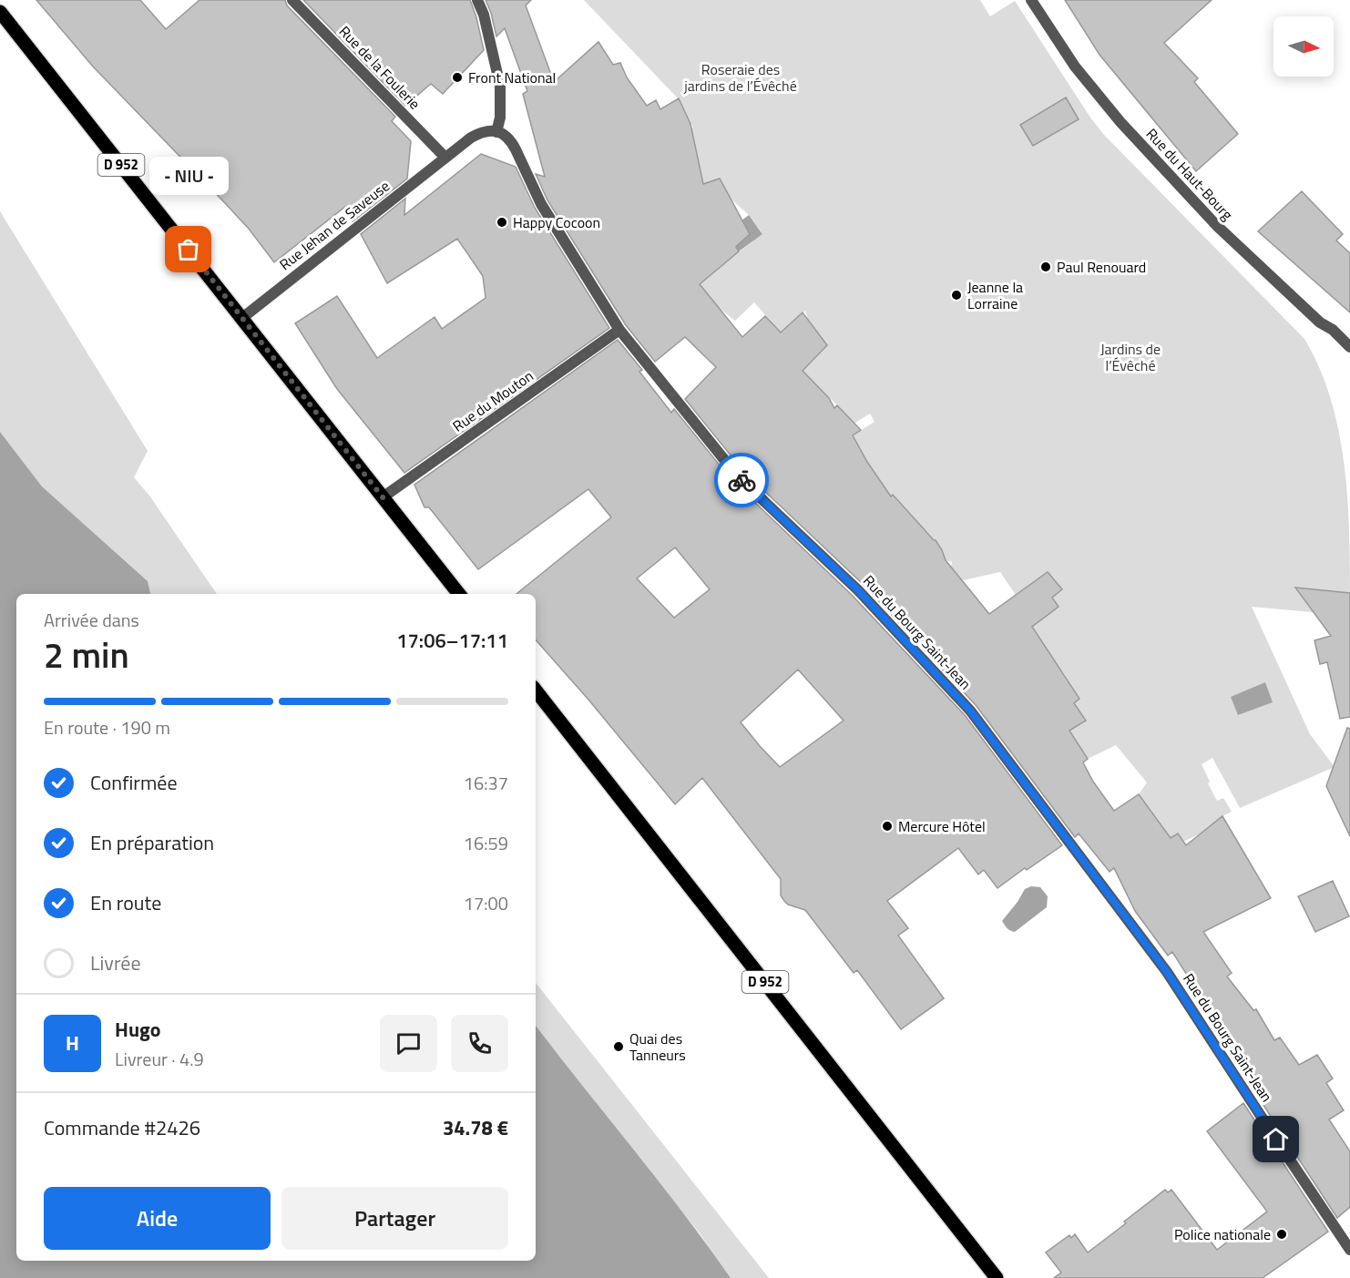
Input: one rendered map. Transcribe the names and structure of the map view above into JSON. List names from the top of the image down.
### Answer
{
  "streets": {
    "main road": ["D 952"],
    "street": [
      "Rue de la Foulerie",
      "Rue du Haut-Bourg",
      "Rue Jehan de Saveuse",
      "Rue du Mouton",
      "Rue du Bourg Saint-Jean"
    ]
  },
  "crossings": [
    ["Rue de la Foulerie", "Rue Jehan de Saveuse"],
    ["D 952", "Rue Jehan de Saveuse"],
    ["D 952", "Rue du Mouton"],
    ["Rue du Mouton", "Rue du Bourg Saint-Jean"]
  ],
  "parks": ["Roseraie des jardins de l’Évêché", "Jardins de l’Évêché"],
  "places": [
    "Front National",
    "Happy Cocoon",
    "‑ NIU ‑",
    "Paul Renouard",
    "Jeanne la Lorraine",
    "Mercure Hôtel",
    "Quai des Tanneurs",
    "Police nationale"
  ],
  "north": "right",
  "page": {
    "bubble": "‑ NIU ‑",
    "heading": ["2 min", "Arrivée dans", "17:06–17:11"],
    "panel": [
      "Hugo",
      "Livreur · 4.9",
      "Commande #2426",
      "34.78 €"
    ],
    "bar": "En route · 190 m",
    "list": [
      ["Confirmée", "16:37"],
      ["En préparation", "16:59"],
      ["En route", "17:00"],
      "Livrée"
    ],
    "round": "H",
    "buttons": ["Aide", "Partager"]
  }
}
